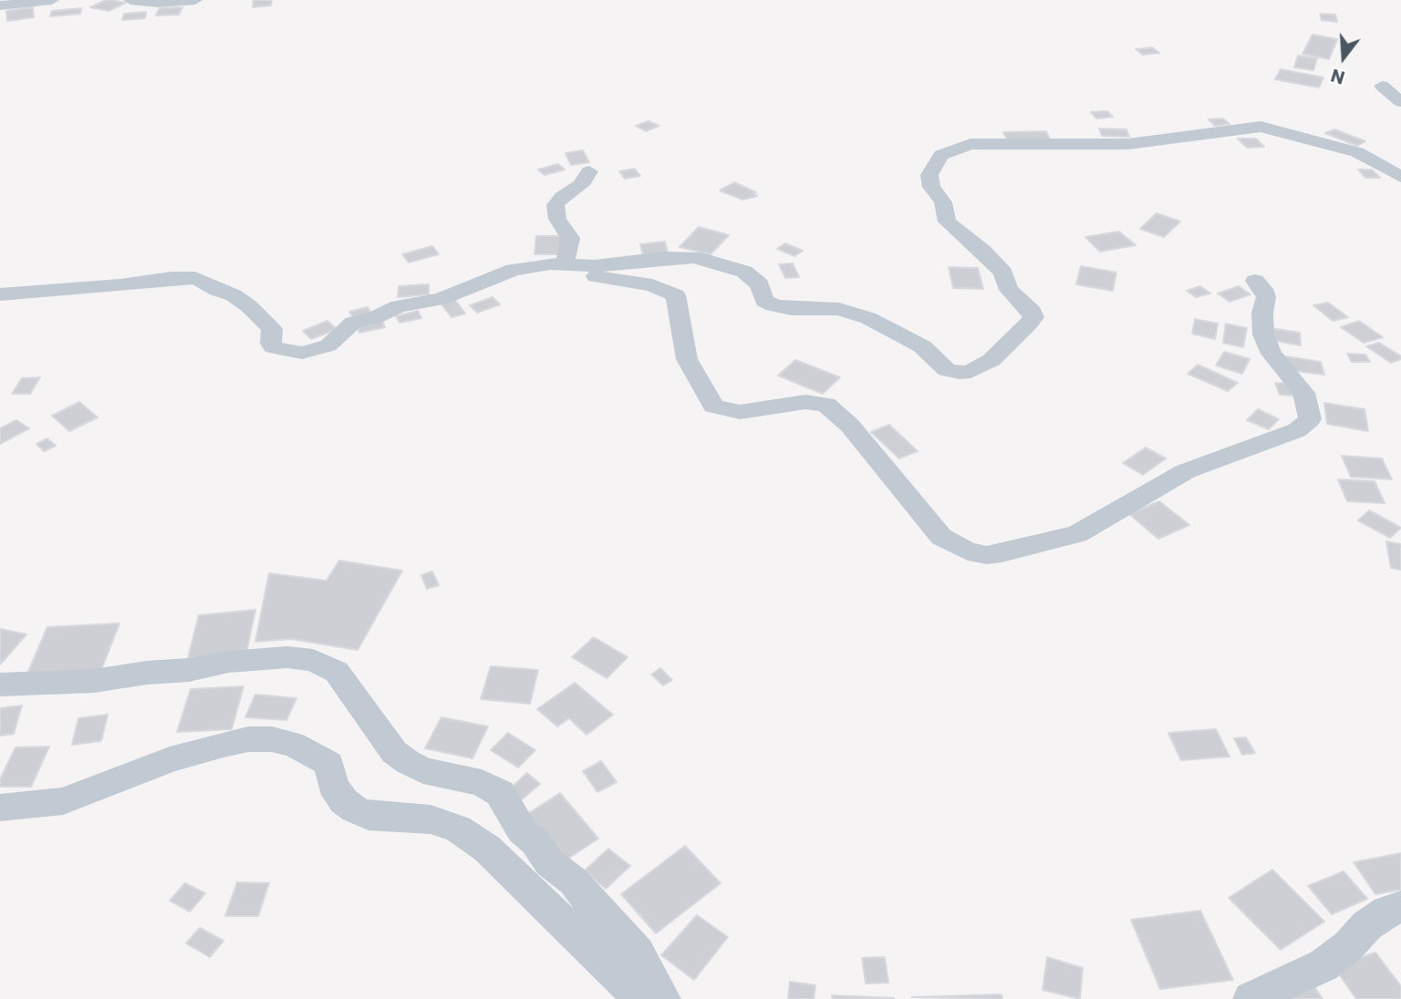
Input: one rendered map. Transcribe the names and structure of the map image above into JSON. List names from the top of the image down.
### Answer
{
  "north": "bottom"
}
